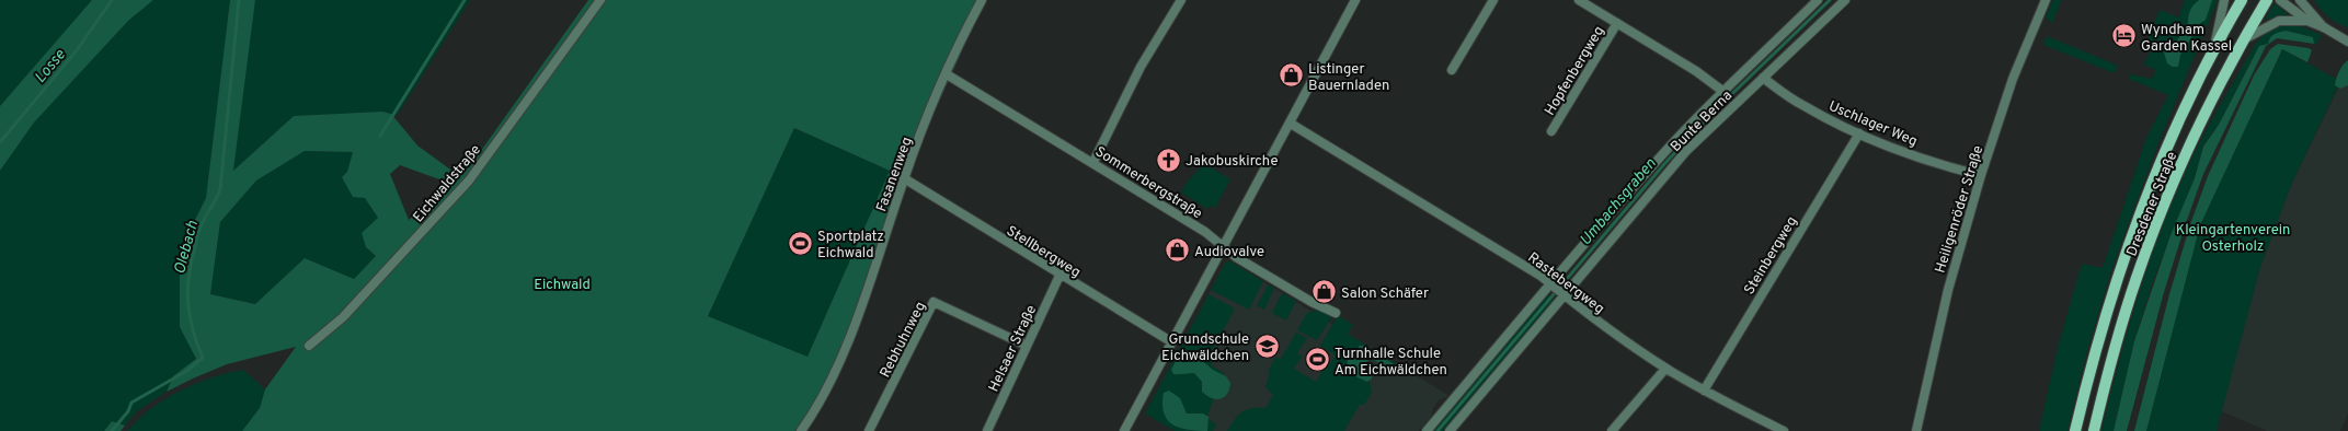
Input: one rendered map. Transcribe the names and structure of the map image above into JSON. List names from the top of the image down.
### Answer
{
  "streets": {
    "main road": ["Dresdener Straße"],
    "street": [
      "Hopfenbergweg",
      "Bunte Berna",
      "Uschlager Weg",
      "Fasanenweg",
      "Sommerbergstraße",
      "Eichwaldstraße",
      "Heiligenröder Straße",
      "Stellbergweg",
      "Steinbergweg",
      "Rastebergweg",
      "Rebhuhnweg",
      "Helsaer Straße"
    ]
  },
  "crossings": [
    ["Hopfenbergweg", "Bunte Berna"],
    ["Bunte Berna", "Uschlager Weg"],
    ["Bunte Berna", "Rastebergweg"],
    ["Uschlager Weg", "Heiligenröder Straße"],
    ["Uschlager Weg", "Steinbergweg"],
    ["Fasanenweg", "Sommerbergstraße"],
    ["Fasanenweg", "Stellbergweg"],
    ["Stellbergweg", "Helsaer Straße"],
    ["Steinbergweg", "Rastebergweg"],
    ["Rebhuhnweg", "Helsaer Straße"]
  ],
  "water": ["Losse", "Umbachsgraben", "Olebach"],
  "parks": ["Kleingartenverein Osterholz", "Eichwald"],
  "places": {
    "hotel": ["Wyndham Garden Kassel"],
    "shop": ["Listinger Bauernladen", "Audiovalve", "Salon Schäfer"],
    "church": ["Jakobuskirche"],
    "sports": ["Sportplatz Eichwald", "Turnhalle Schule Am Eichwäldchen"],
    "school or university": ["Grundschule Eichwäldchen"]
  }
}
